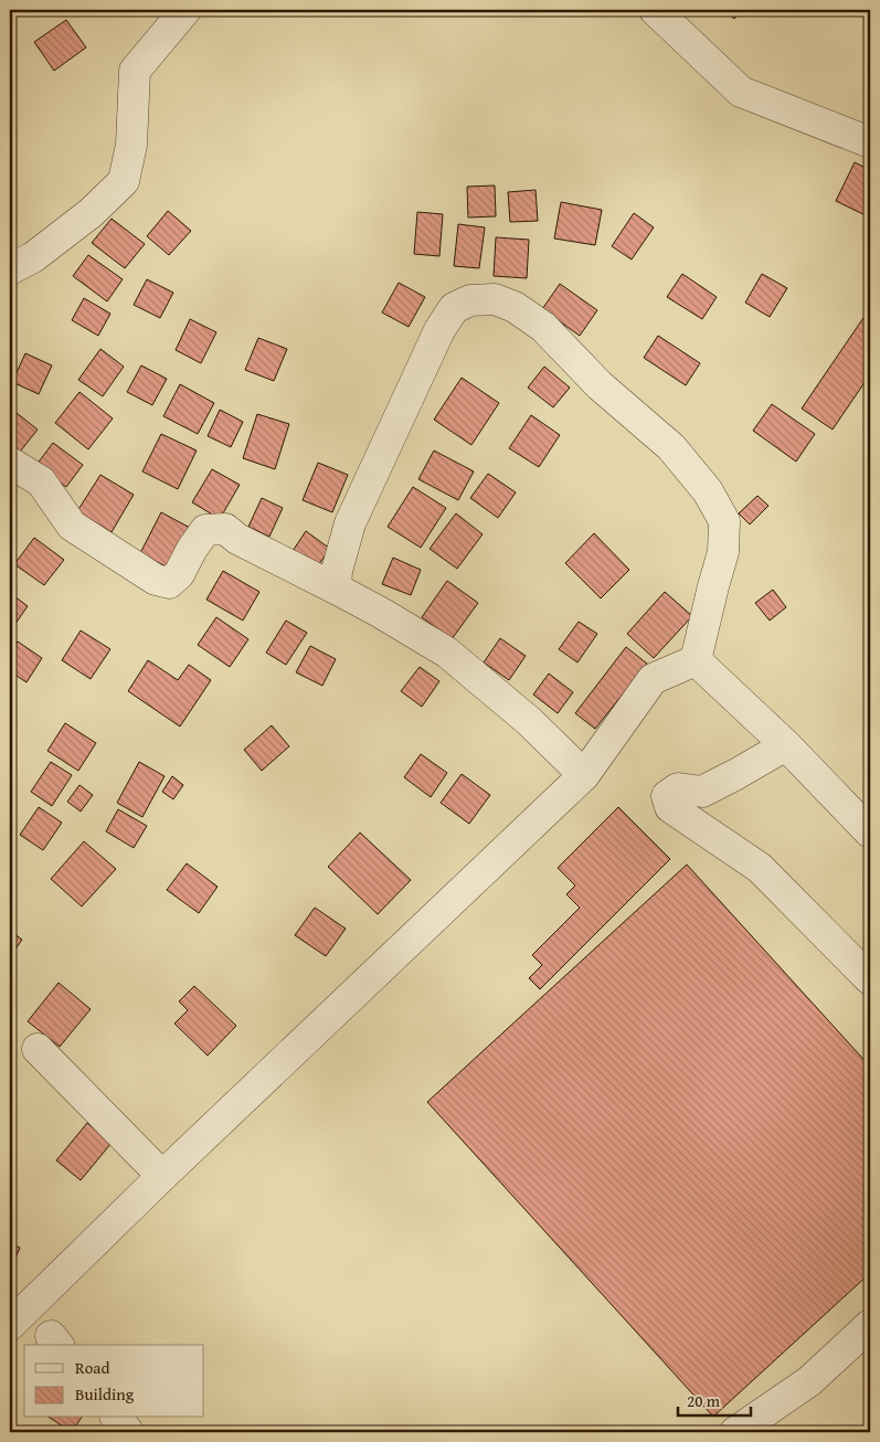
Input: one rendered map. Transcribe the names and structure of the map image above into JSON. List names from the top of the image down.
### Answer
{
  "legend": ["Road", "Building"],
  "scale_bar": "20 m"
}
